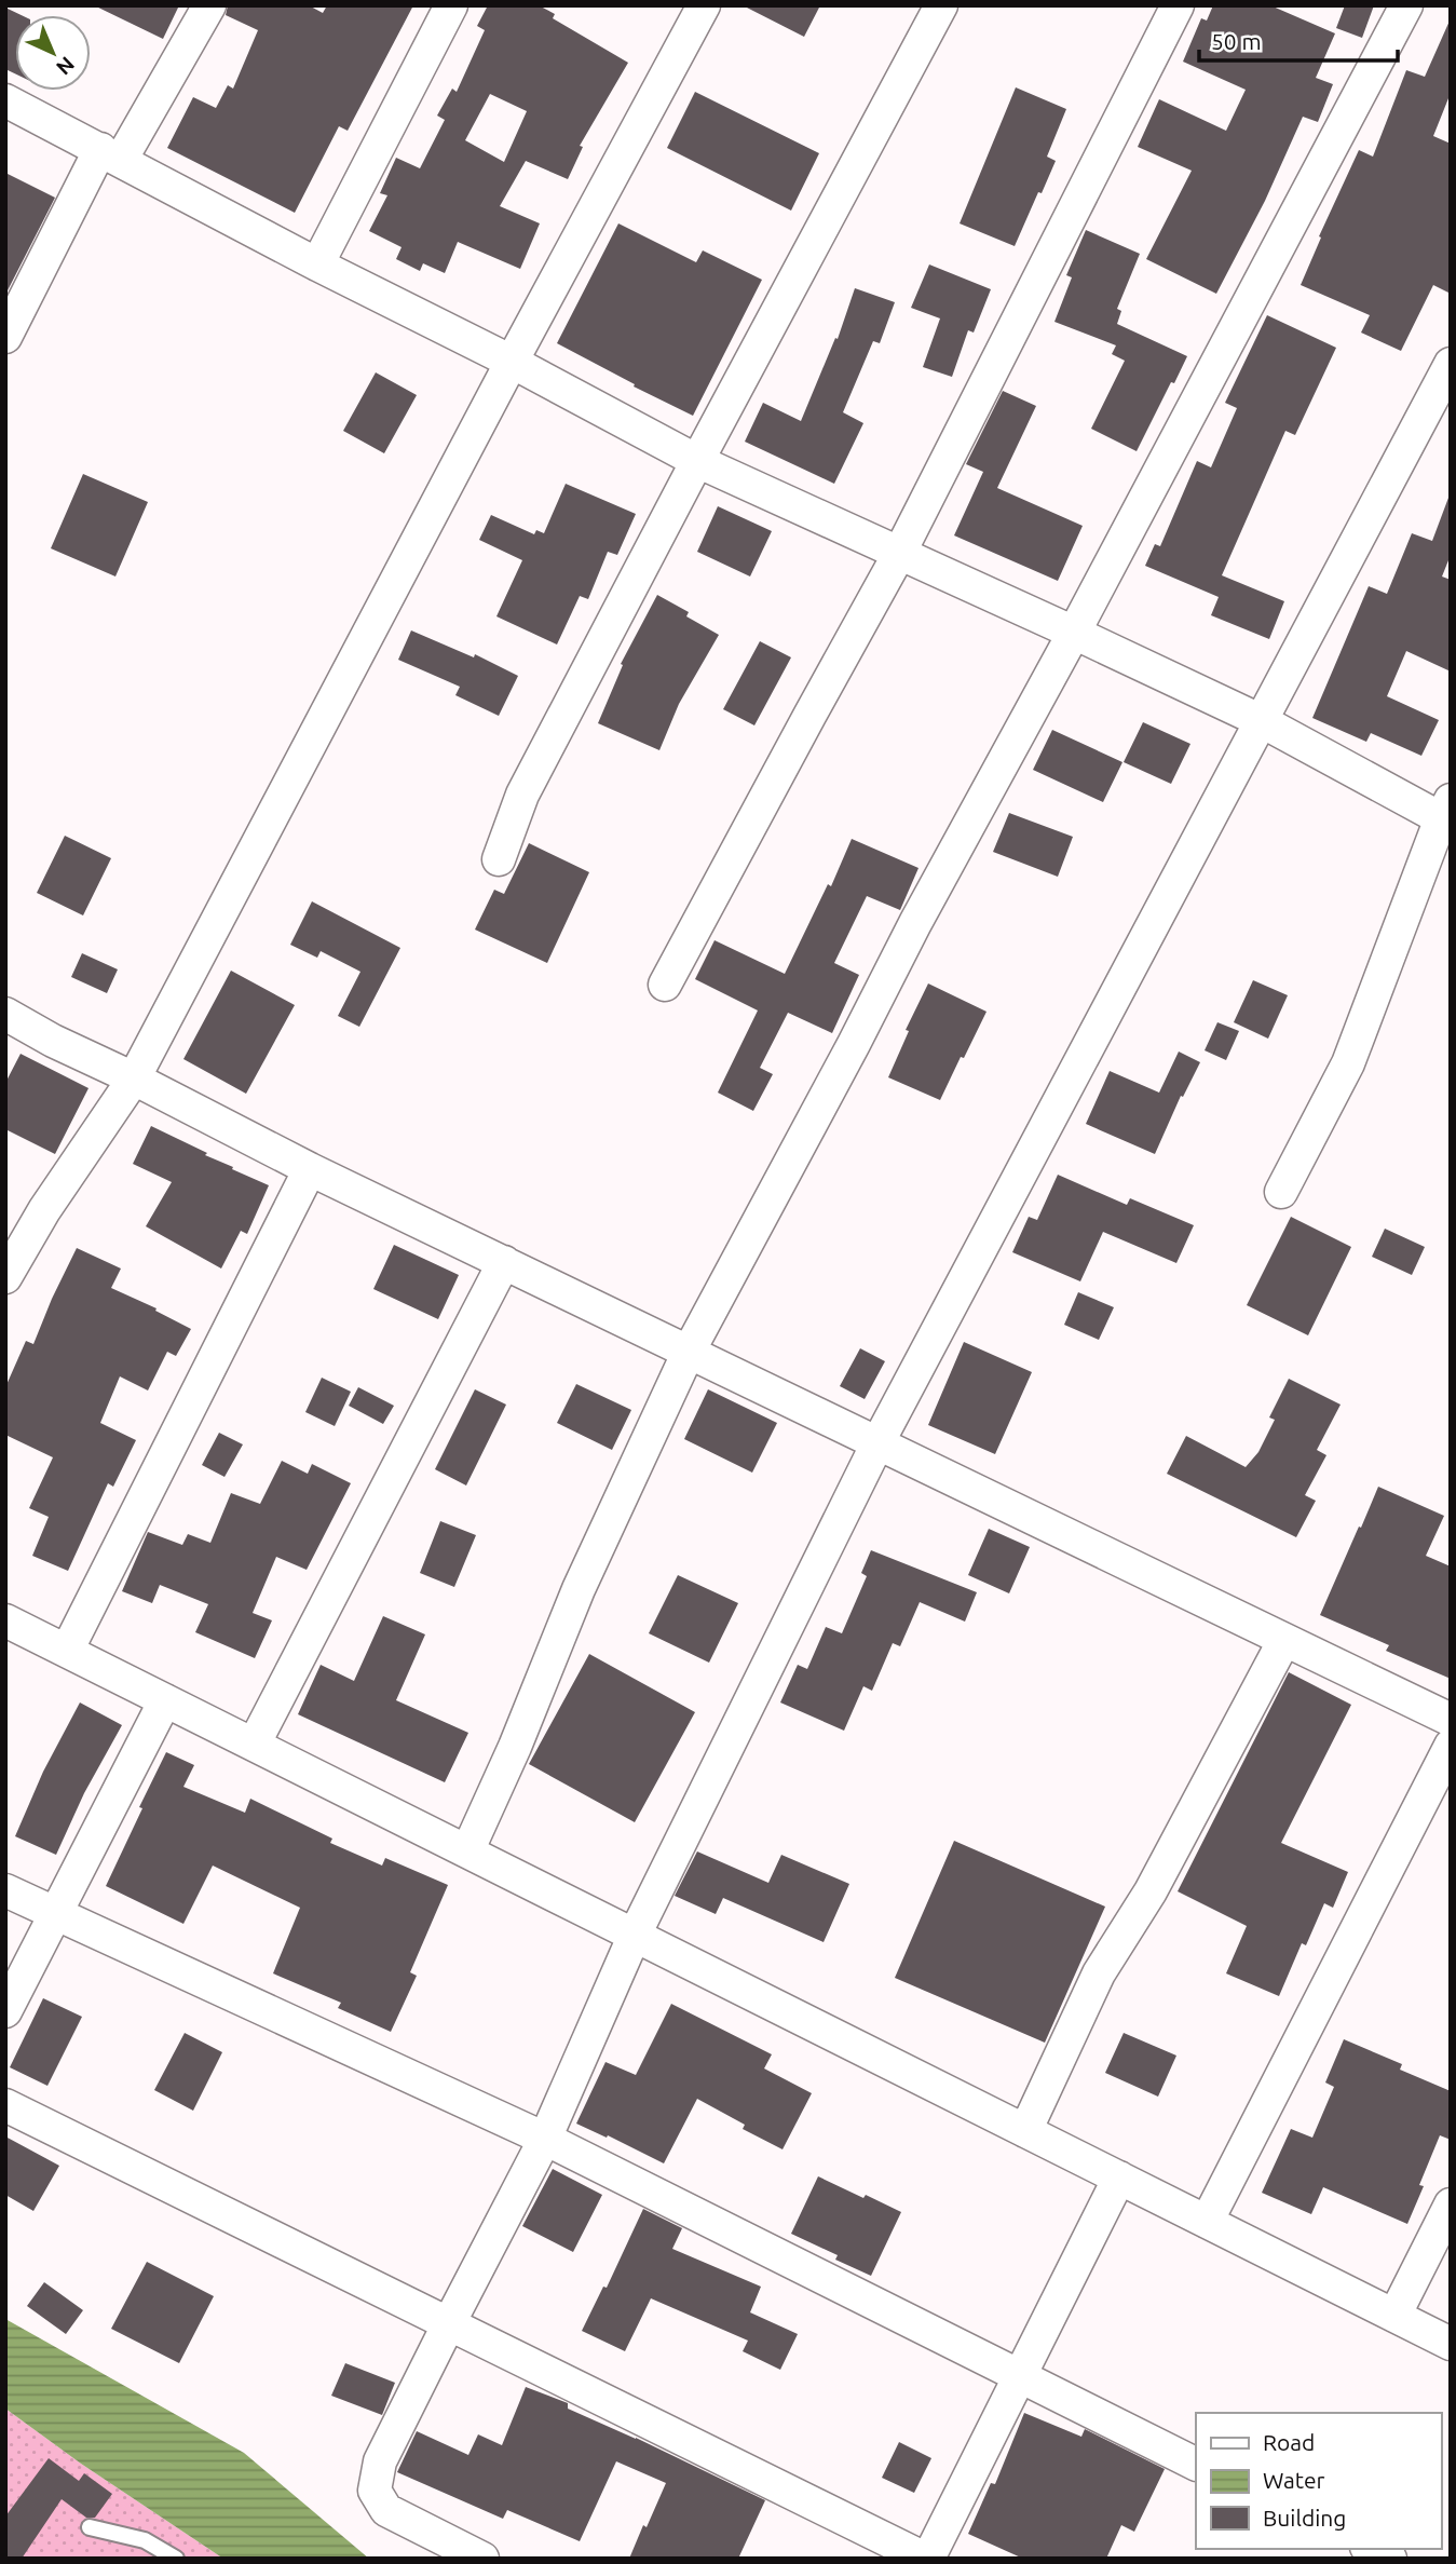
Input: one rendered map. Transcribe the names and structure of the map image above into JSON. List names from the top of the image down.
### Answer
{
  "legend": ["Road", "Water", "Building"],
  "scale_bar": "50 m",
  "north": "bottom right"
}
